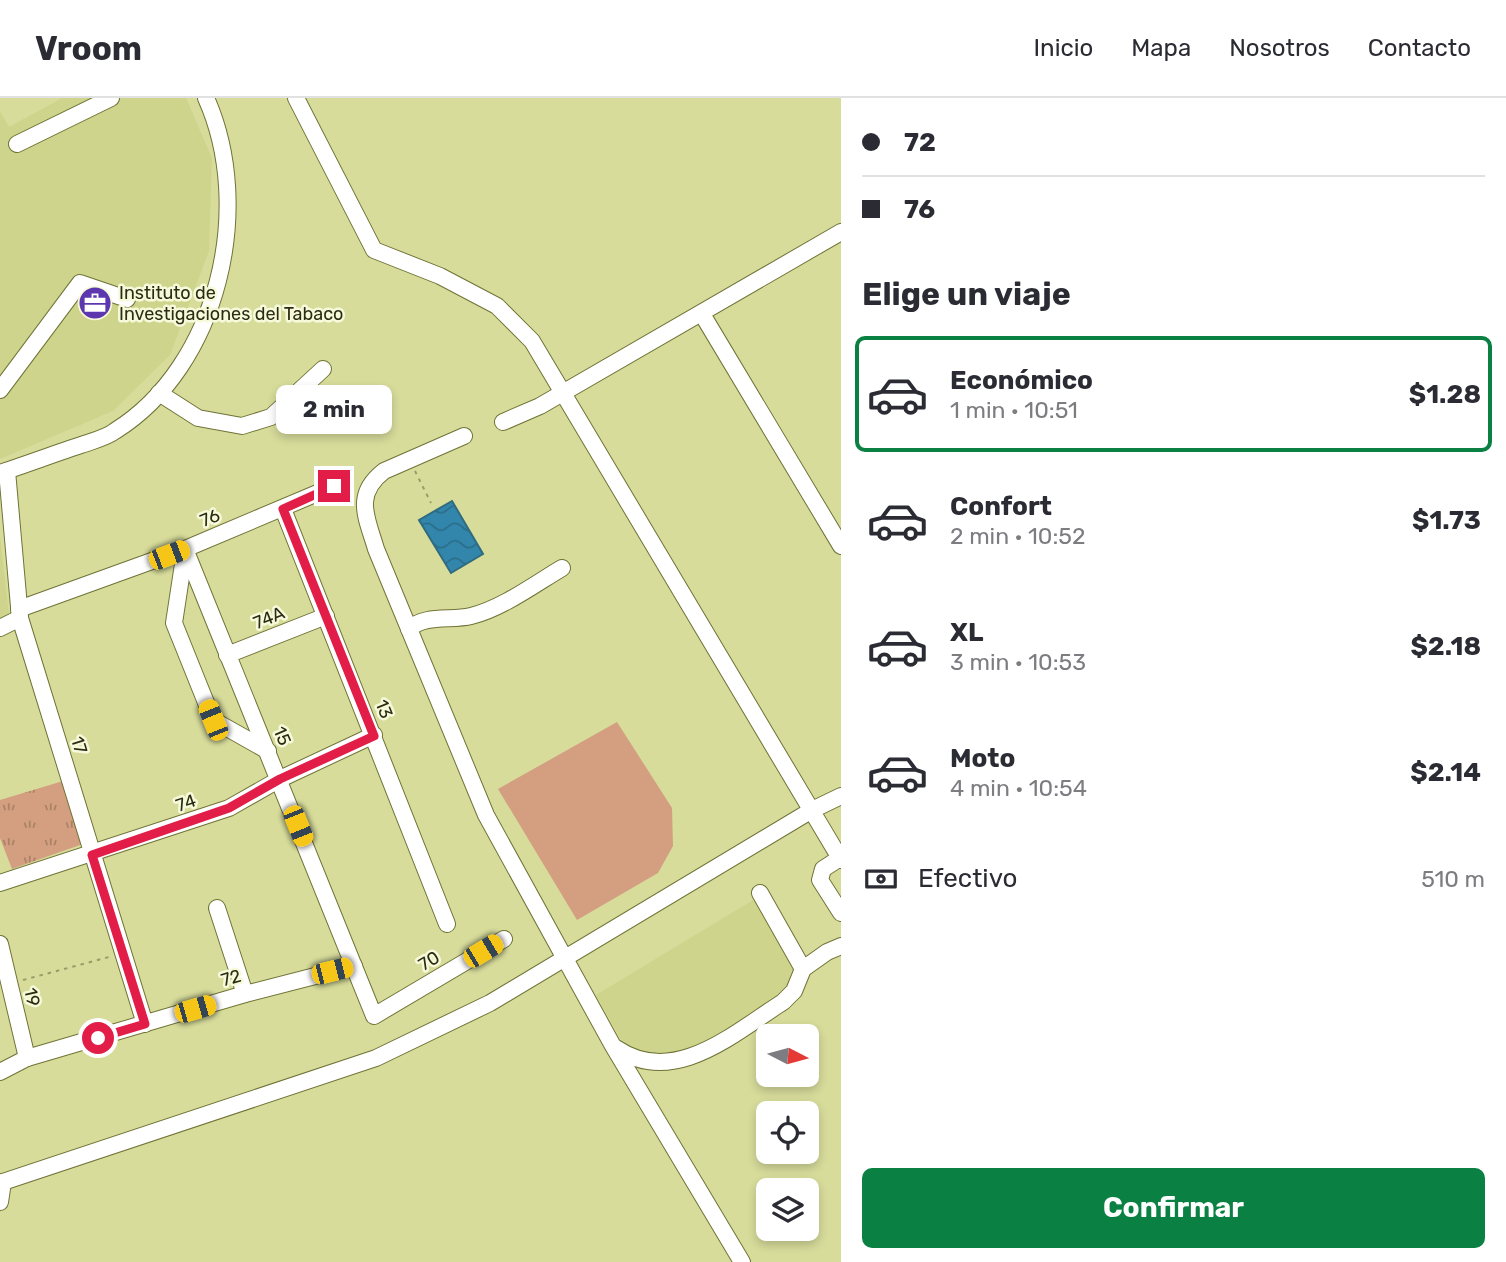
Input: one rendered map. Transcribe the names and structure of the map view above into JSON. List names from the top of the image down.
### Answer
{
  "streets": {
    "street": [
      "76",
      "74A",
      "13",
      "15",
      "17",
      "74",
      "70",
      "72",
      "19"
    ]
  },
  "crossings": [
    ["76", "13"],
    ["76", "15"],
    ["76", "17"],
    ["74A", "13"],
    ["74A", "15"],
    ["13", "74"],
    ["15", "74"],
    ["15", "70"],
    ["15", "72"],
    ["17", "74"],
    ["17", "72"],
    ["72", "19"]
  ],
  "places": {
    "office": ["Instituto de Investigaciones del Tabaco"]
  },
  "north": "right",
  "page": {
    "header": "Vroom",
    "nav": [
      "Inicio",
      "Mapa",
      "Nosotros",
      "Contacto"
    ],
    "banner": ["72", "76"],
    "heading": "Elige un viaje",
    "list": [
      {
        "name": "Económico",
        "note": "1 min · 10:51",
        "value": "$1.28"
      },
      {
        "name": "Confort",
        "note": "2 min · 10:52",
        "value": "$1.73"
      },
      {
        "name": "XL",
        "note": "3 min · 10:53",
        "value": "$2.18"
      },
      {
        "name": "Moto",
        "note": "4 min · 10:54",
        "value": "$2.14"
      }
    ],
    "bubble": "2 min",
    "pay": ["Efectivo", "510 m"],
    "buttons": "Confirmar"
  }
}
